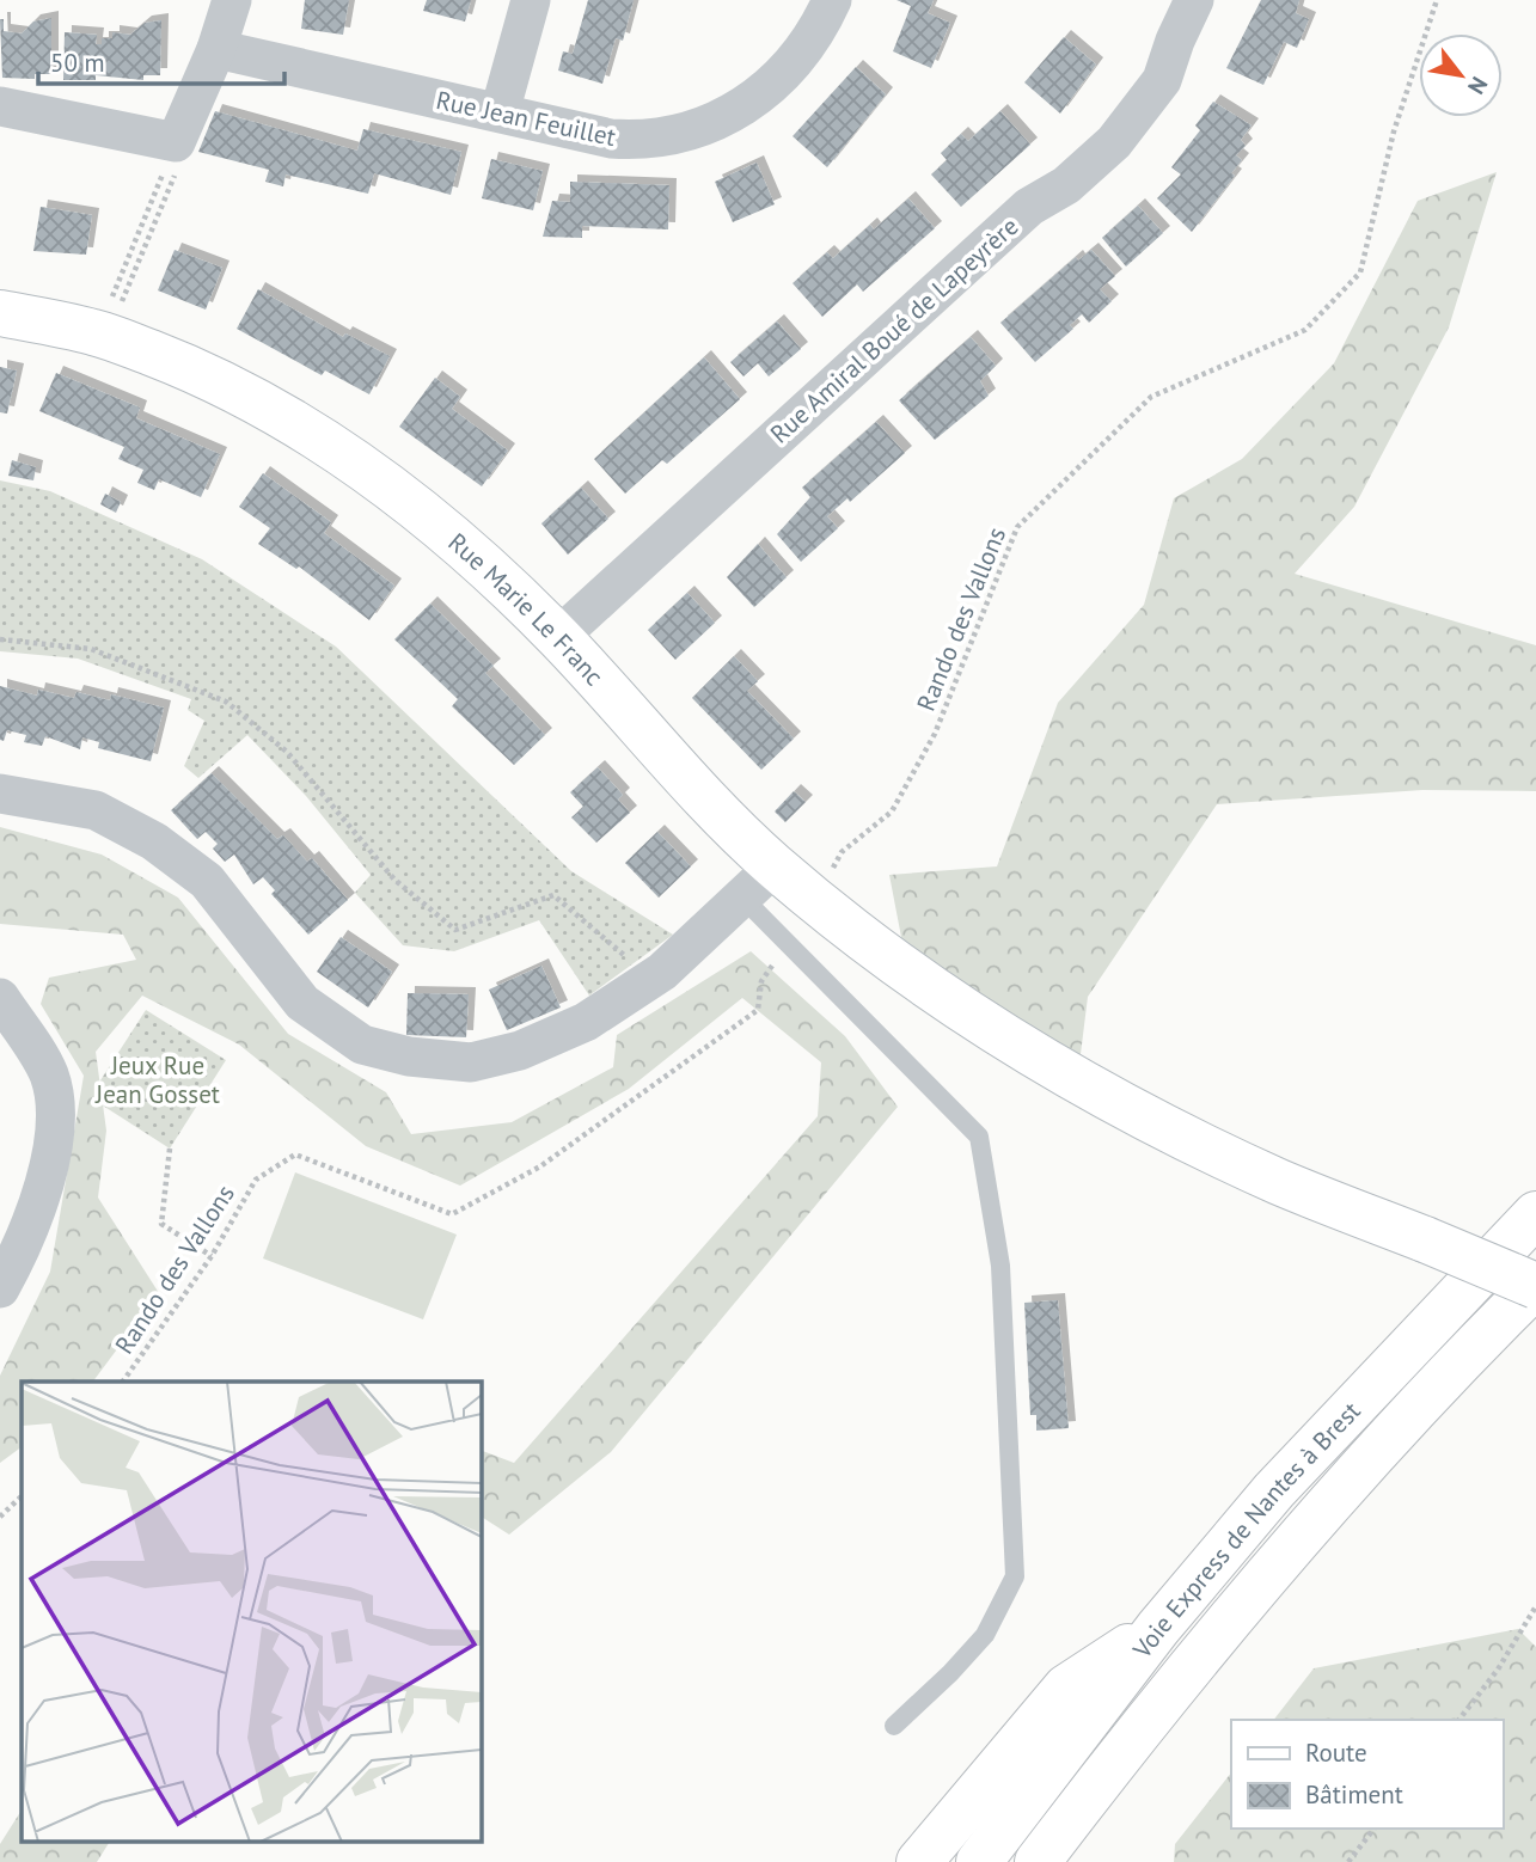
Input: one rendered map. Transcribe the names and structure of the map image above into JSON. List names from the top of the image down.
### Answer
{
  "streets": {
    "main road": ["Rue Marie Le Franc", "Voie Express de Nantes à Brest"],
    "street": ["Rue Jean Feuillet", "Rue Amiral Boué de Lapeyrère"],
    "path": ["Rando des Vallons"]
  },
  "crossings": [
    ["Rue Amiral Boué de Lapeyrère", "Rue Marie Le Franc"],
    ["Rue Marie Le Franc", "Rando des Vallons"],
    ["Rue Marie Le Franc", "Voie Express de Nantes à Brest"]
  ],
  "parks": ["Jeux Rue Jean Gosset"],
  "legend": ["Route", "Bâtiment"],
  "scale_bar": "50 m",
  "north": "bottom right"
}
